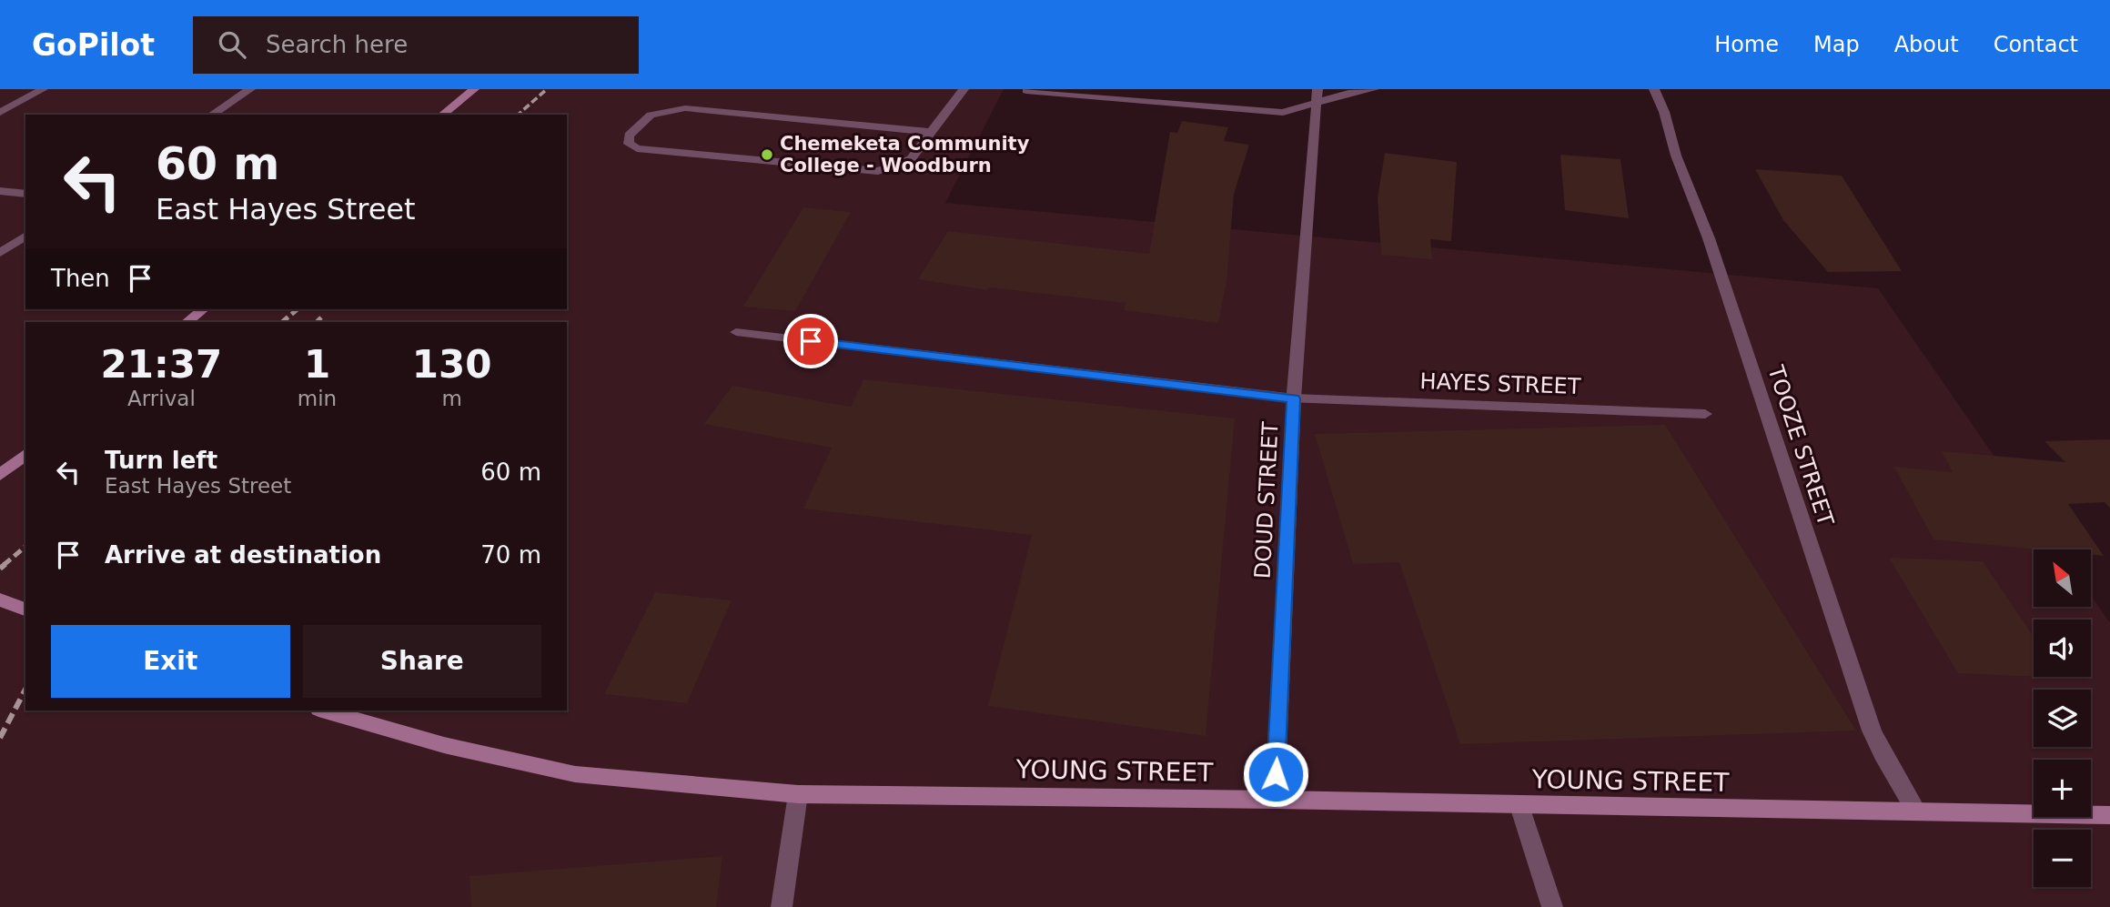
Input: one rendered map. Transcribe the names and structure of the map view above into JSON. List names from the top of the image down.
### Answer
{
  "streets": {
    "main road": ["YOUNG STREET"],
    "street": ["HAYES STREET", "TOOZE STREET", "DOUD STREET"]
  },
  "crossings": [
    ["HAYES STREET", "DOUD STREET"],
    ["TOOZE STREET", "YOUNG STREET"],
    ["DOUD STREET", "YOUNG STREET"]
  ],
  "places": ["Chemeketa Community College - Woodburn"],
  "north": "top left",
  "page": {
    "header": "GoPilot",
    "search": "Search here",
    "nav": [
      "Home",
      "Map",
      "About",
      "Contact"
    ],
    "turn": ["60 m", "East Hayes Street"],
    "then": "Then",
    "eta": [
      "21:37",
      "Arrival",
      "1",
      "min",
      "130",
      "m"
    ],
    "list": [
      {
        "name": "Turn left",
        "note": "East Hayes Street",
        "value": "60 m"
      },
      {
        "name": "Arrive at destination",
        "value": "70 m"
      }
    ],
    "map_buttons": ["+", "−"],
    "buttons": ["Exit", "Share"]
  }
}
